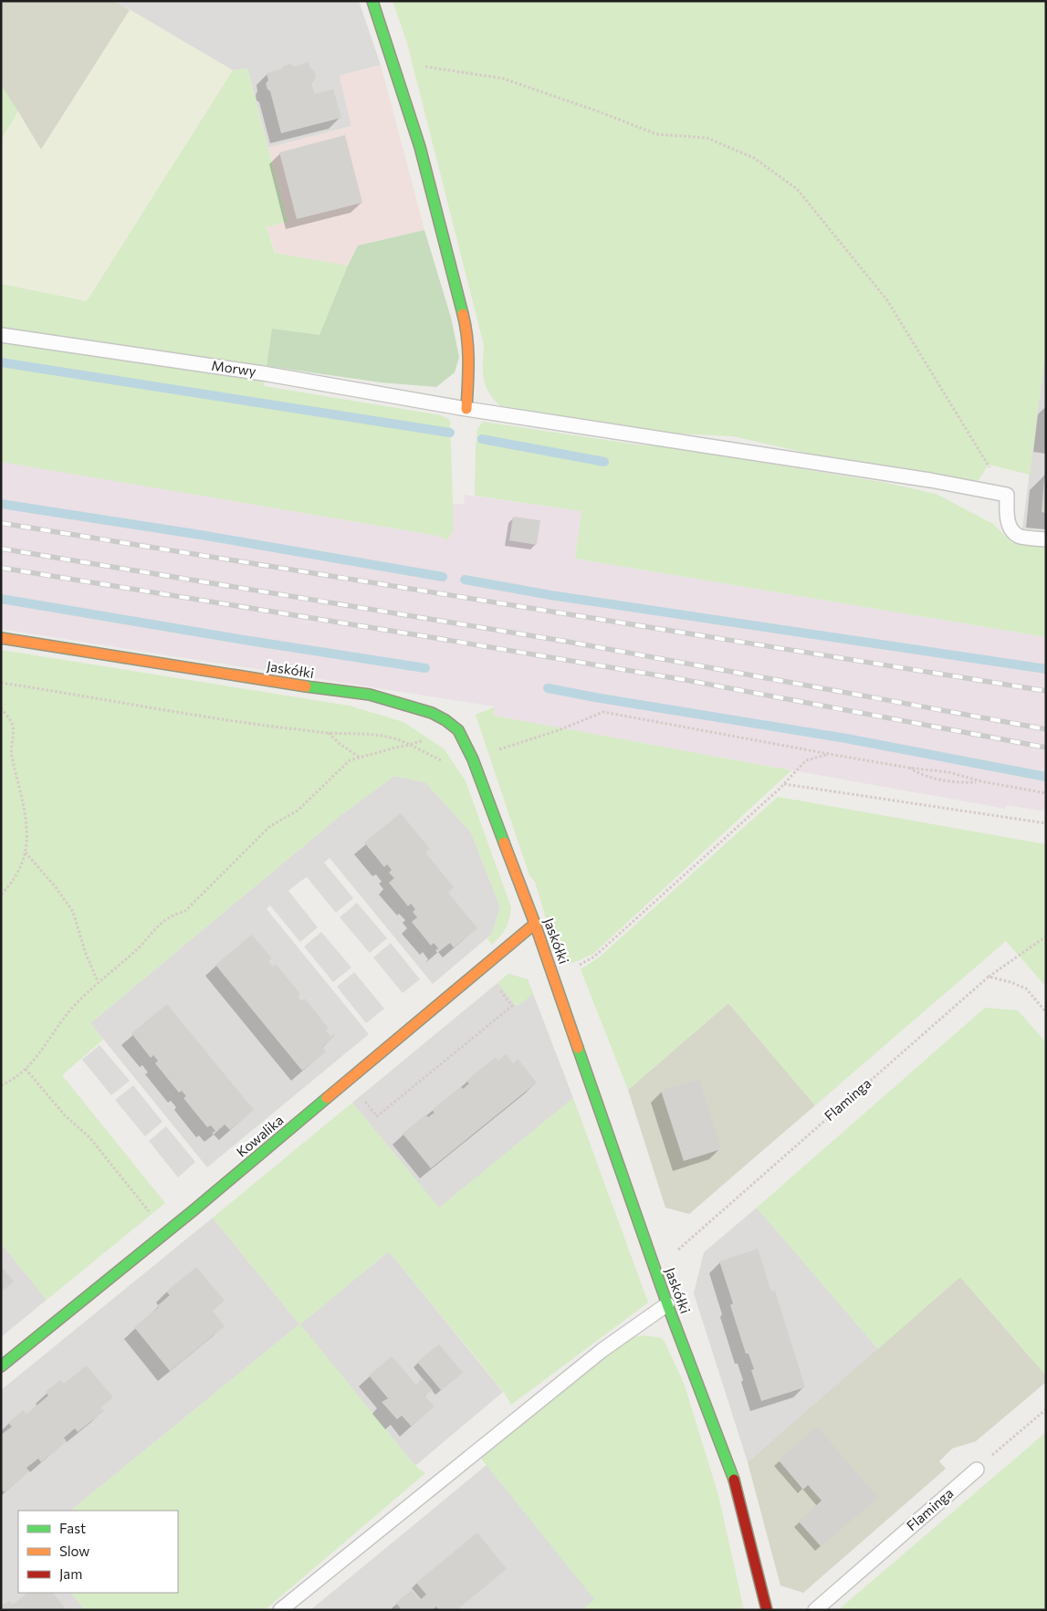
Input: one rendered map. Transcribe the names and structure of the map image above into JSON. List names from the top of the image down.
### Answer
{
  "streets": {
    "street": ["Jaskółki", "Kowalika"],
    "lane": ["Morwy", "Flaminga"]
  },
  "crossings": [
    ["Jaskółki", "Flaminga"],
    ["Jaskółki", "Kowalika"]
  ],
  "legend": ["Fast", "Slow", "Jam"]
}
